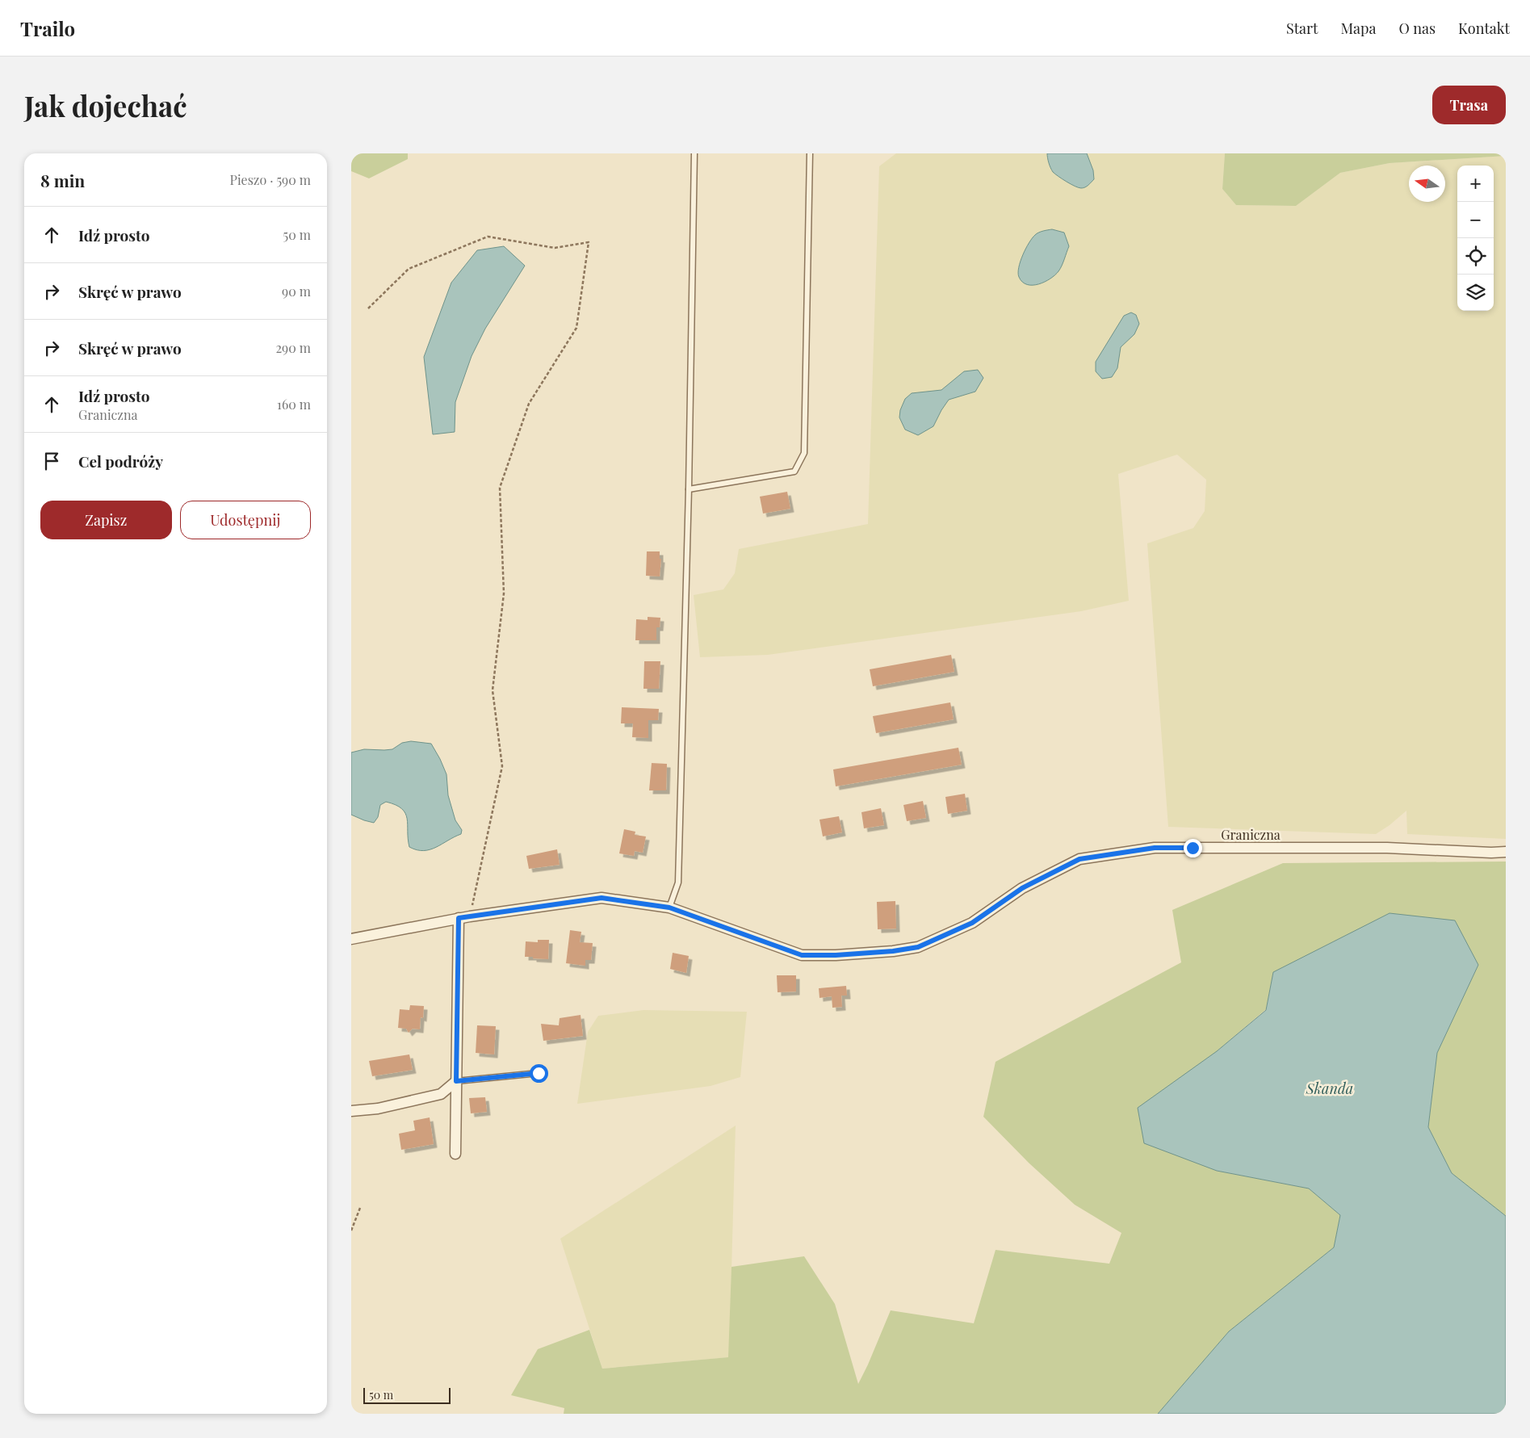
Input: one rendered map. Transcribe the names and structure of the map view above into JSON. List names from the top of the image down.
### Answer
{
  "streets": {
    "street": ["Graniczna"]
  },
  "water": ["Skanda"],
  "scale_bar": "50 m",
  "north": "left",
  "page": {
    "header": "Trailo",
    "nav": [
      "Start",
      "Mapa",
      "O nas",
      "Kontakt"
    ],
    "buttons": [
      "Trasa",
      ["Zapisz", "Udostępnij"]
    ],
    "title": "Jak dojechać",
    "heading": ["8 min", "Pieszo · 590 m"],
    "map_buttons": ["+", "−"],
    "list": [
      ["Idź prosto", "50 m"],
      ["Skręć w prawo", "90 m"],
      ["Skręć w prawo", "290 m"],
      ["Idź prosto", "Graniczna", "160 m"],
      "Cel podróży"
    ],
    "scale": "50 m"
  }
}
